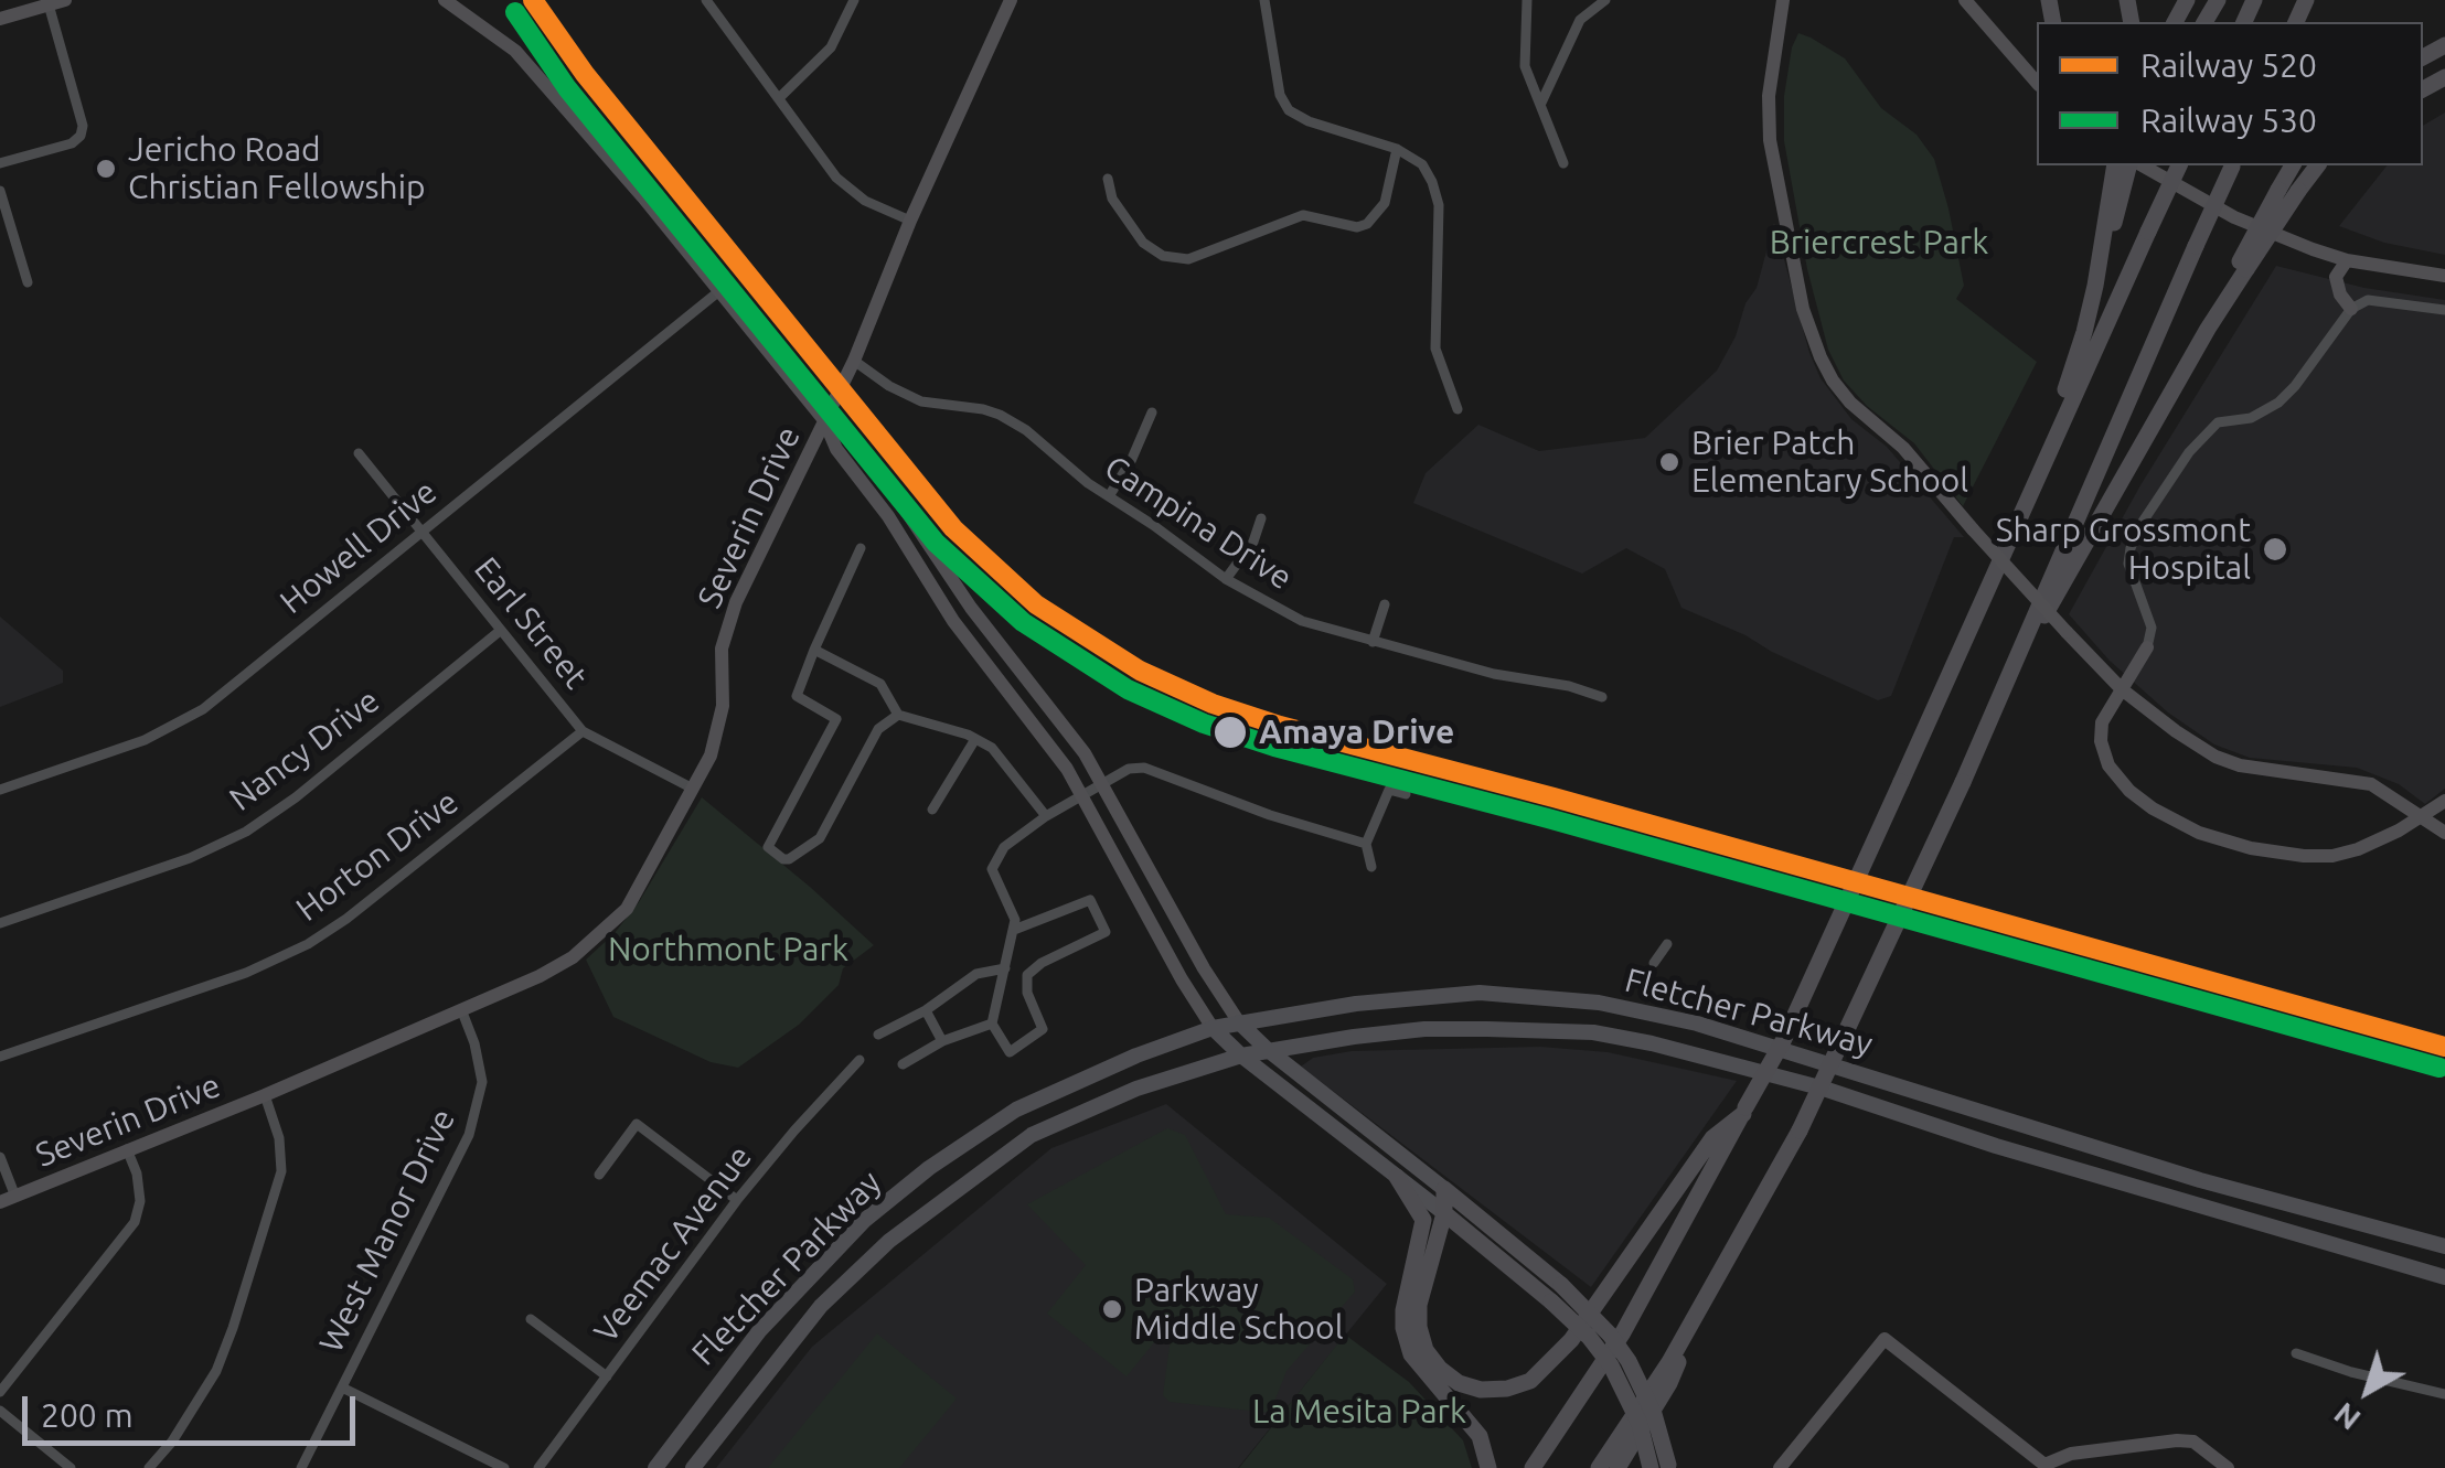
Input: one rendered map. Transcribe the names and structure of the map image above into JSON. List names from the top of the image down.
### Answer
{
  "streets": {
    "main road": ["Fletcher Parkway"],
    "street": [
      "Severin Drive",
      "Campina Drive",
      "Howell Drive",
      "Earl Street",
      "Nancy Drive",
      "Horton Drive",
      "West Manor Drive",
      "Veemac Avenue"
    ]
  },
  "crossings": [
    ["Severin Drive", "Campina Drive"],
    ["Severin Drive", "Earl Street"],
    ["Severin Drive", "West Manor Drive"],
    ["Howell Drive", "Earl Street"],
    ["Earl Street", "Nancy Drive"],
    ["Earl Street", "Horton Drive"]
  ],
  "parks": ["Briercrest Park", "Northmont Park", "La Mesita Park"],
  "places": [
    "Jericho Road Christian Fellowship",
    "Brier Patch Elementary School",
    "Sharp Grossmont Hospital",
    "Amaya Drive",
    "Parkway Middle School"
  ],
  "lines": ["rail line 520", "rail line 530"],
  "legend": ["Railway 520", "Railway 530"],
  "scale_bar": "200 m",
  "north": "bottom left"
}
